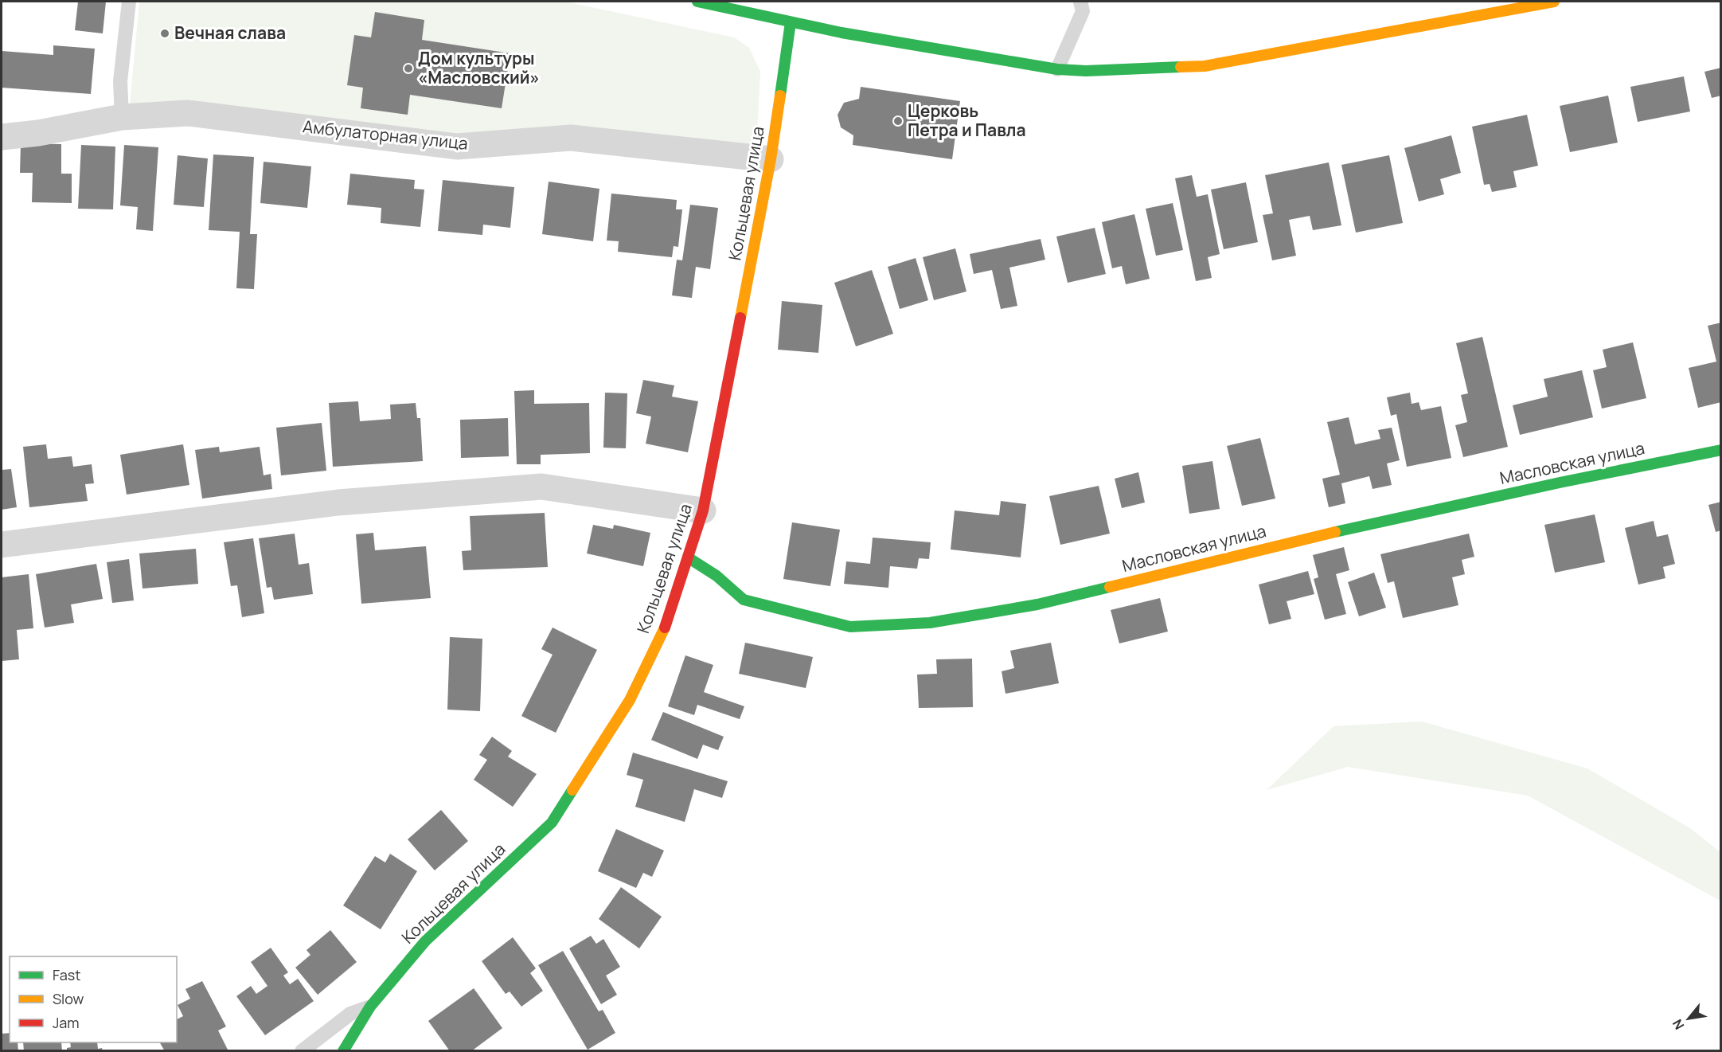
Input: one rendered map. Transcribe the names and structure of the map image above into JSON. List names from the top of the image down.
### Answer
{
  "streets": {
    "street": ["Амбулаторная улица", "Кольцевая улица", "Масловская улица"]
  },
  "crossings": [
    ["Амбулаторная улица", "Кольцевая улица"],
    ["Кольцевая улица", "Масловская улица"]
  ],
  "places": ["Вечная слава", "Дом культуры «Масловский»", "Церковь Петра и Павла"],
  "legend": ["Fast", "Slow", "Jam"],
  "north": "bottom left"
}
